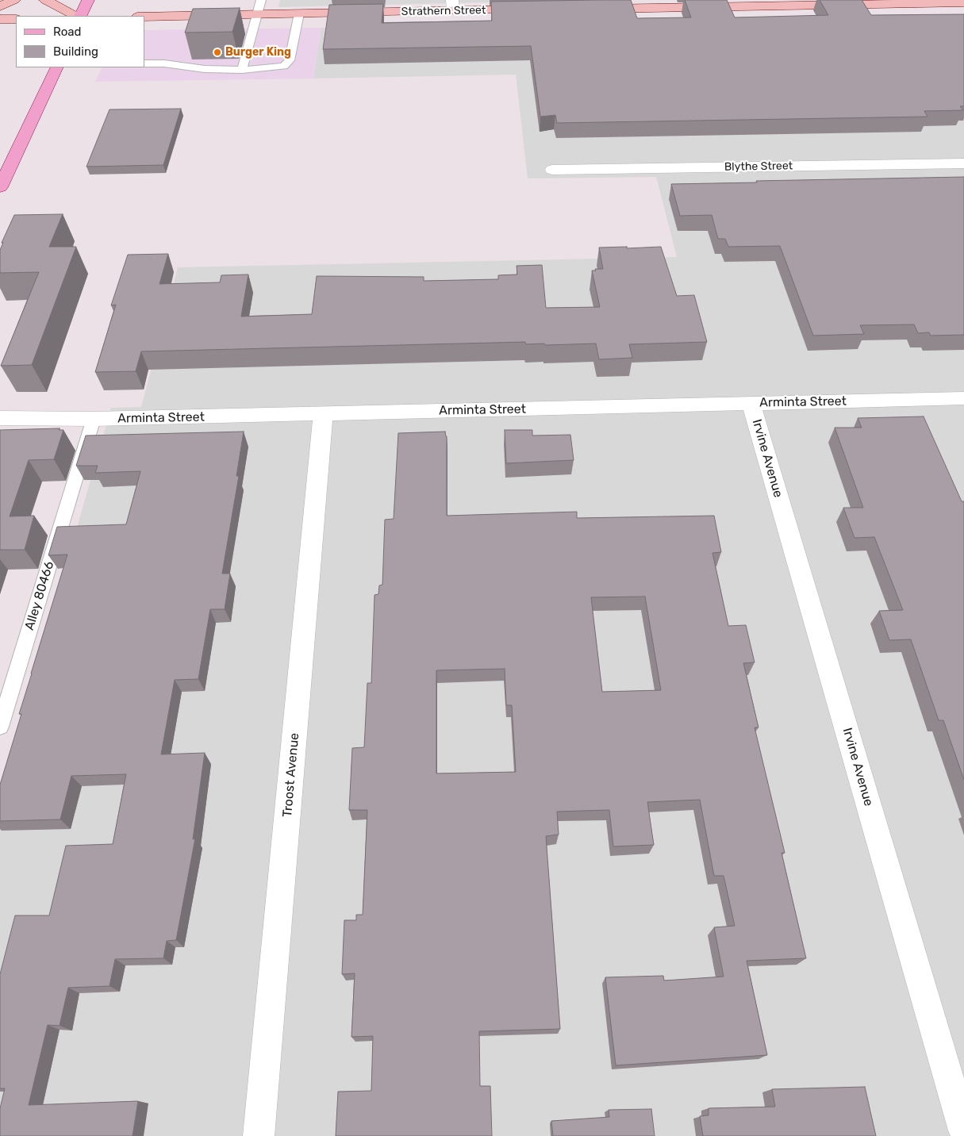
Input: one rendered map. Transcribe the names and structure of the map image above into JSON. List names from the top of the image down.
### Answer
{
  "streets": {
    "main road": ["Strathern Street"],
    "street": [
      "Blythe Street",
      "Arminta Street",
      "Irvine Avenue",
      "Troost Avenue"
    ],
    "lane": ["Alley 80466"]
  },
  "crossings": [
    ["Arminta Street", "Irvine Avenue"],
    ["Arminta Street", "Alley 80466"],
    ["Arminta Street", "Troost Avenue"]
  ],
  "places": ["Burger King"],
  "legend": ["Road", "Building"]
}
